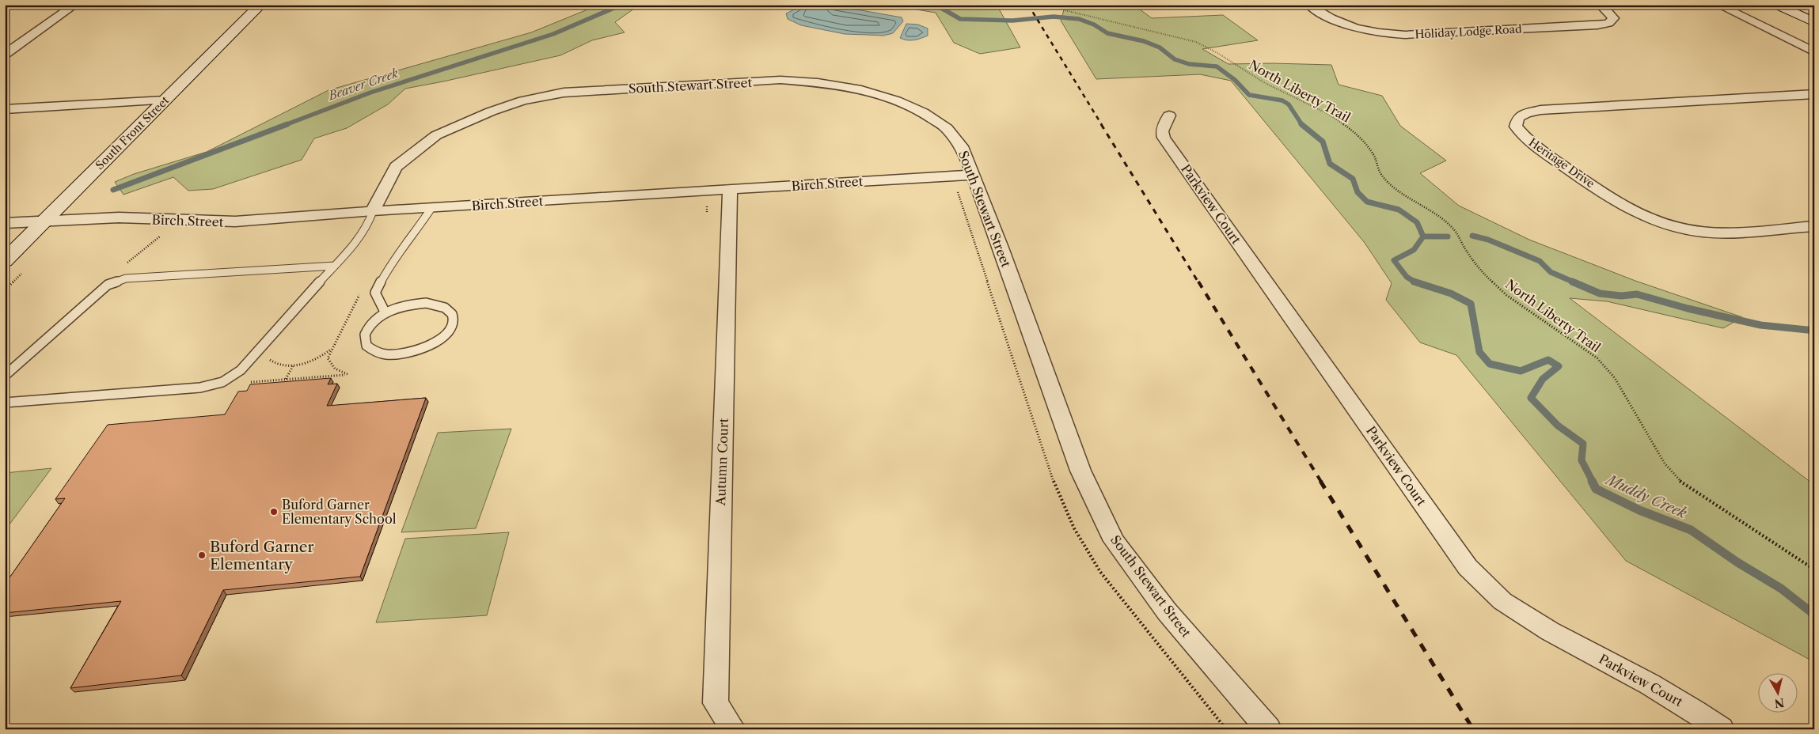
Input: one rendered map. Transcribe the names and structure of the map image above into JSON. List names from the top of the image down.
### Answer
{
  "streets": {
    "street": [
      "Holiday Lodge Road",
      "South Stewart Street",
      "South Front Street",
      "Heritage Drive",
      "Birch Street",
      "Parkview Court",
      "Autumn Court"
    ],
    "path": ["North Liberty Trail"]
  },
  "crossings": [
    ["South Stewart Street", "Birch Street"],
    ["South Front Street", "Birch Street"],
    ["Birch Street", "Autumn Court"]
  ],
  "water": ["Beaver Creek", "Muddy Creek"],
  "places": ["Buford Garner Elementary School", "Buford Garner Elementary"],
  "north": "bottom"
}
